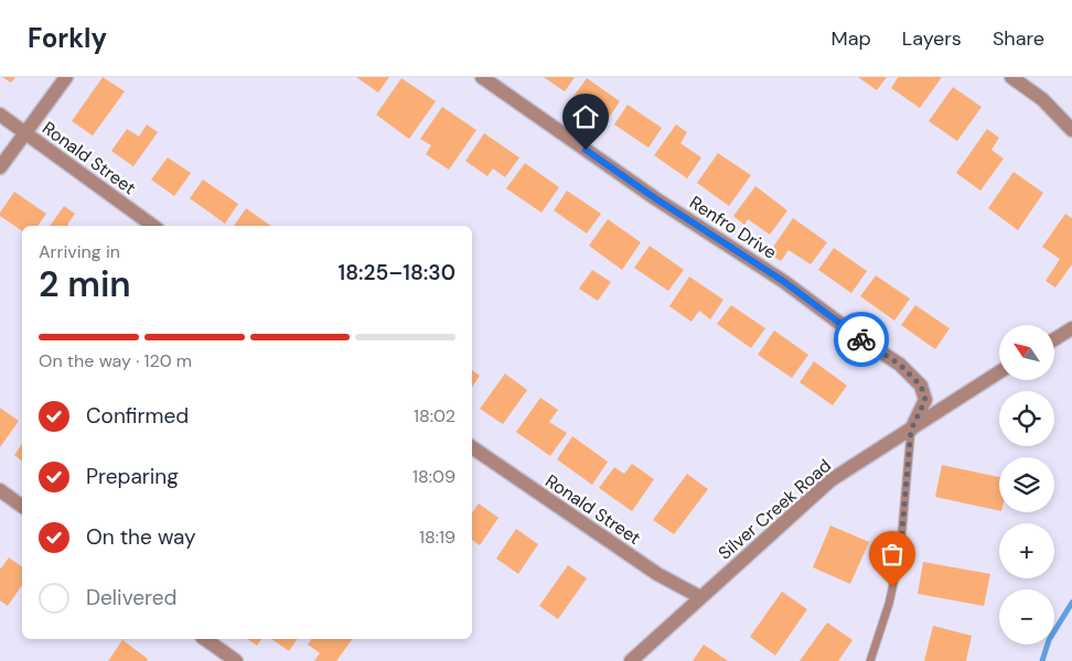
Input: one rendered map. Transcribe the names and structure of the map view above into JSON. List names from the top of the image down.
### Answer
{
  "streets": {
    "street": ["Ronald Street", "Renfro Drive", "Silver Creek Road"]
  },
  "crossings": [
    ["Ronald Street", "Silver Creek Road"],
    ["Renfro Drive", "Silver Creek Road"]
  ],
  "north": "top left",
  "page": {
    "header": "Forkly",
    "nav": ["Map", "Layers", "Share"],
    "heading": ["2 min", "Arriving in", "18:25–18:30"],
    "bar": "On the way · 120 m",
    "map_buttons": ["+", "−"],
    "list": [
      ["Confirmed", "18:02"],
      ["Preparing", "18:09"],
      ["On the way", "18:19"],
      "Delivered"
    ]
  }
}
